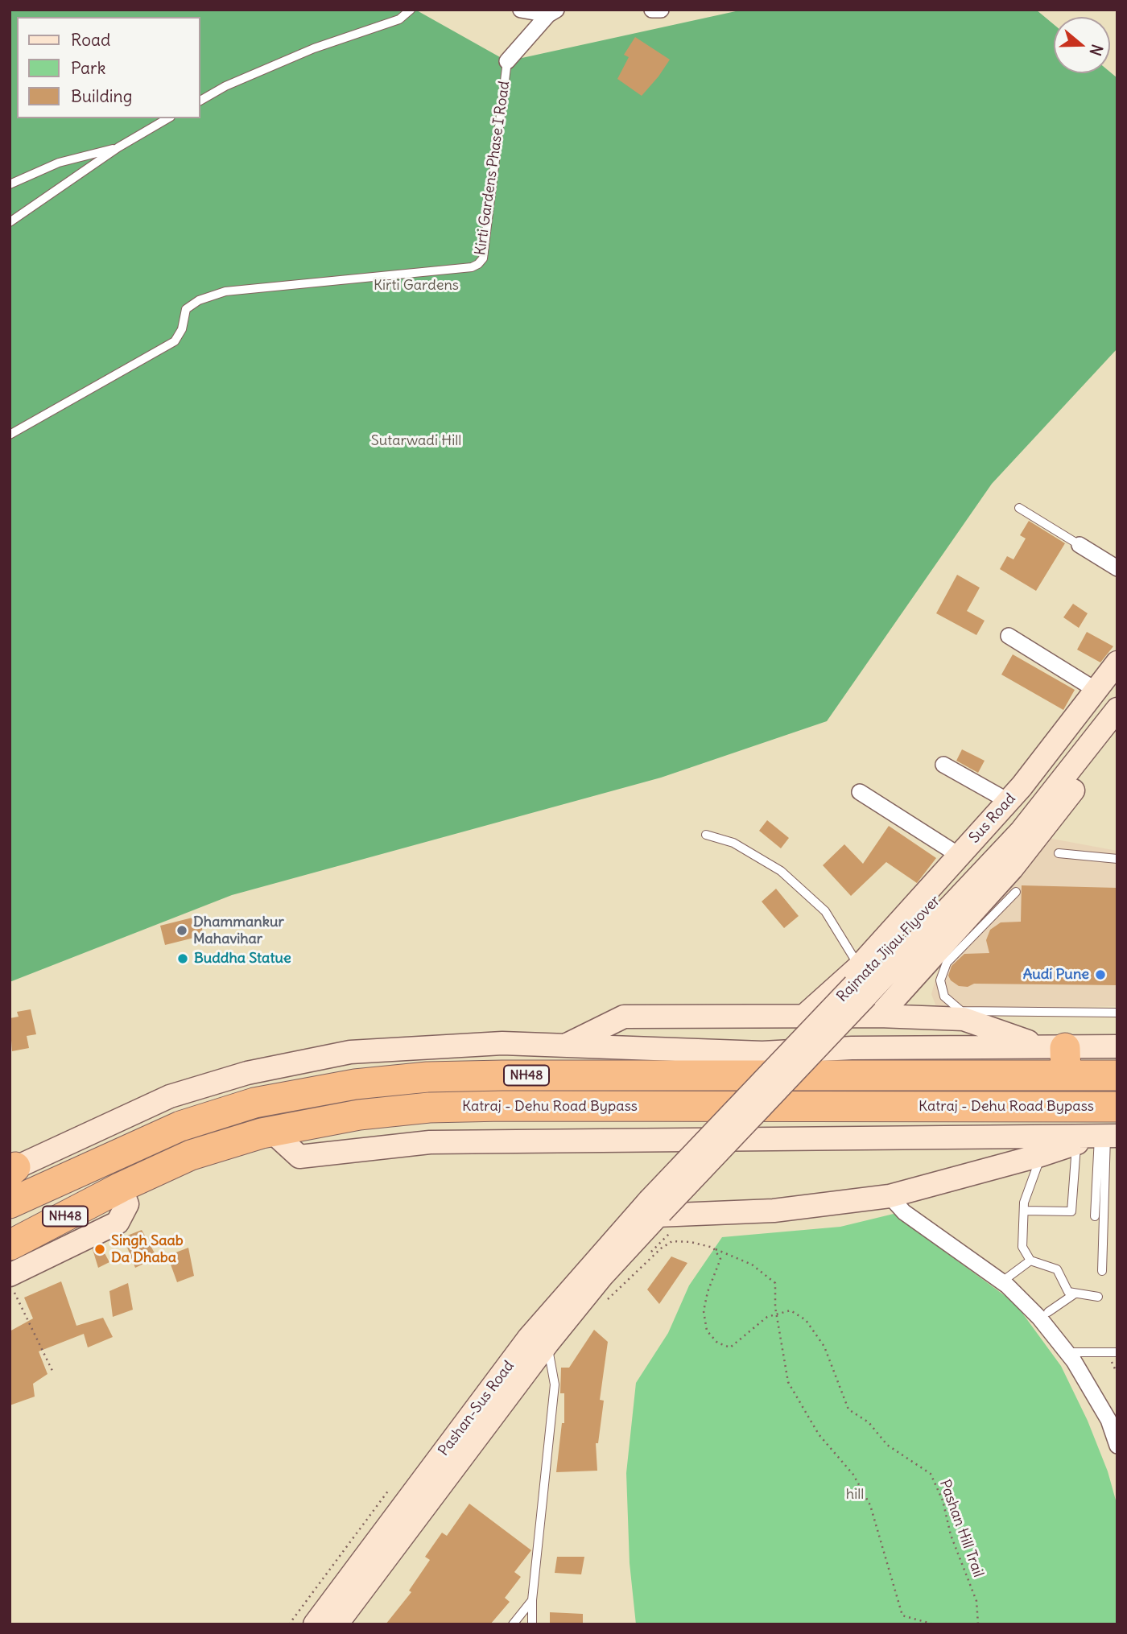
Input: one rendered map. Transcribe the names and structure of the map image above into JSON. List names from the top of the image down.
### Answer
{
  "streets": {
    "highway": ["NH48", "Katraj - Dehu Road Bypass"],
    "street": [
      "Kirti Gardens Phase I Road",
      "Sus Road",
      "Rajmata Jijau Flyover",
      "Pashan-Sus Road"
    ],
    "path": ["Pashan Hill Trail"]
  },
  "crossings": [
    ["Sus Road", "Rajmata Jijau Flyover"],
    ["Rajmata Jijau Flyover", "Pashan-Sus Road"]
  ],
  "parks": ["Kirti Gardens", "Sutarwadi Hill", "hill"],
  "places": [
    "Dhammankur Mahavihar",
    "Buddha Statue",
    "Audi Pune",
    "Singh Saab Da Dhaba"
  ],
  "legend": ["Road", "Park", "Building"],
  "north": "right"
}
